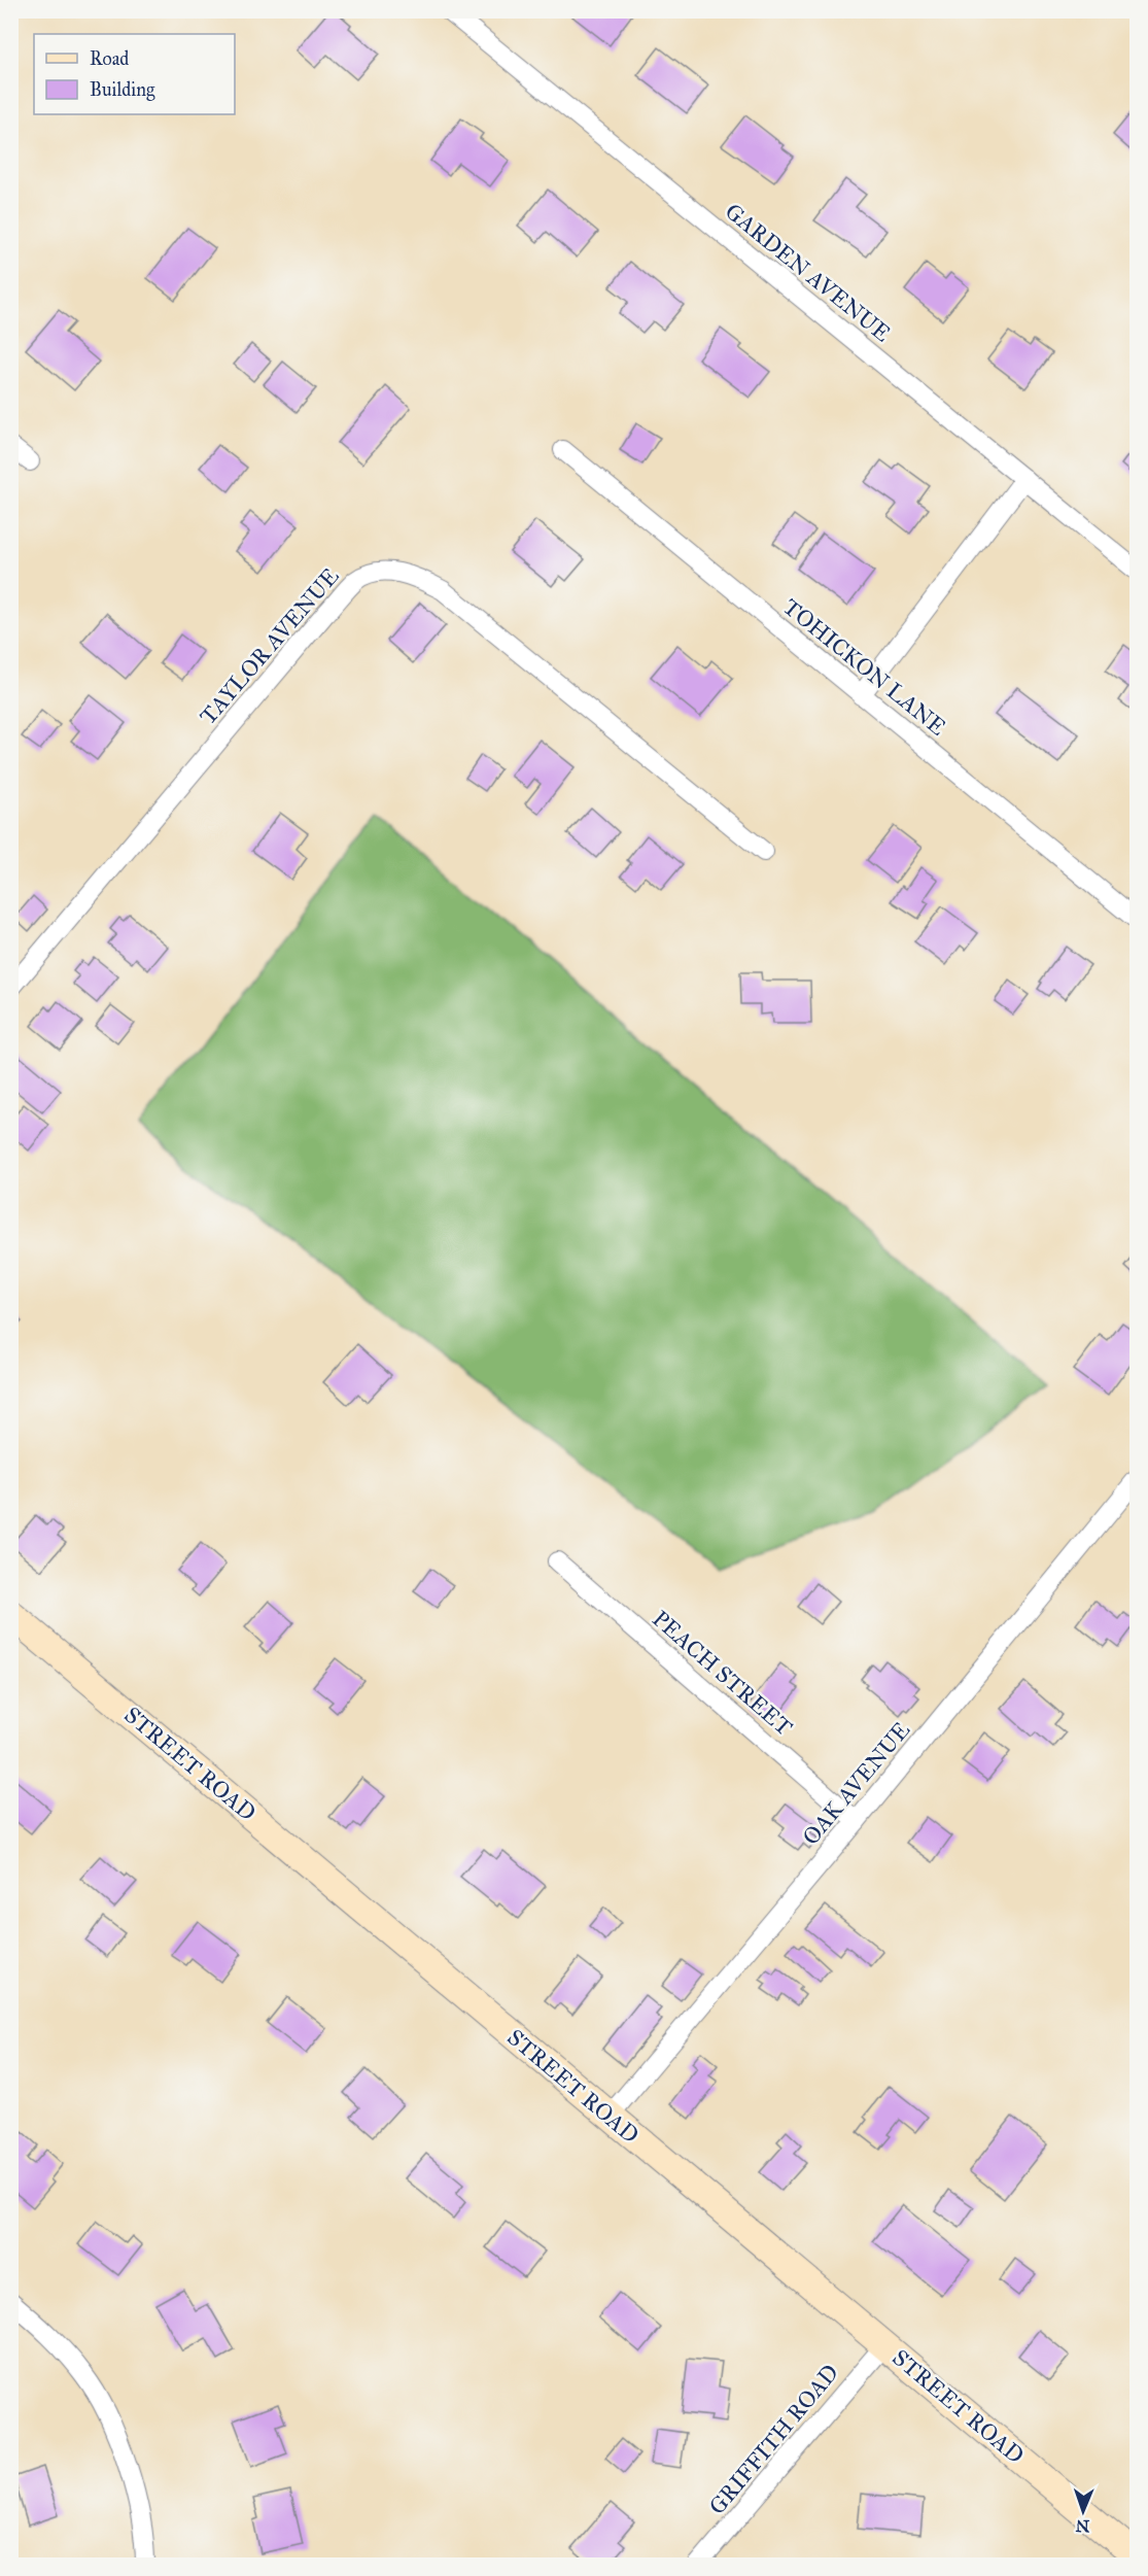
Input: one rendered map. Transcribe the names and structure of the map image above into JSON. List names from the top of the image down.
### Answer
{
  "streets": {
    "main road": ["STREET ROAD"],
    "street": [
      "GARDEN AVENUE",
      "TAYLOR AVENUE",
      "TOHICKON LANE",
      "PEACH STREET",
      "OAK AVENUE",
      "GRIFFITH ROAD"
    ]
  },
  "crossings": [
    ["PEACH STREET", "OAK AVENUE"],
    ["STREET ROAD", "OAK AVENUE"],
    ["STREET ROAD", "GRIFFITH ROAD"]
  ],
  "legend": ["Road", "Building"],
  "north": "bottom"
}
